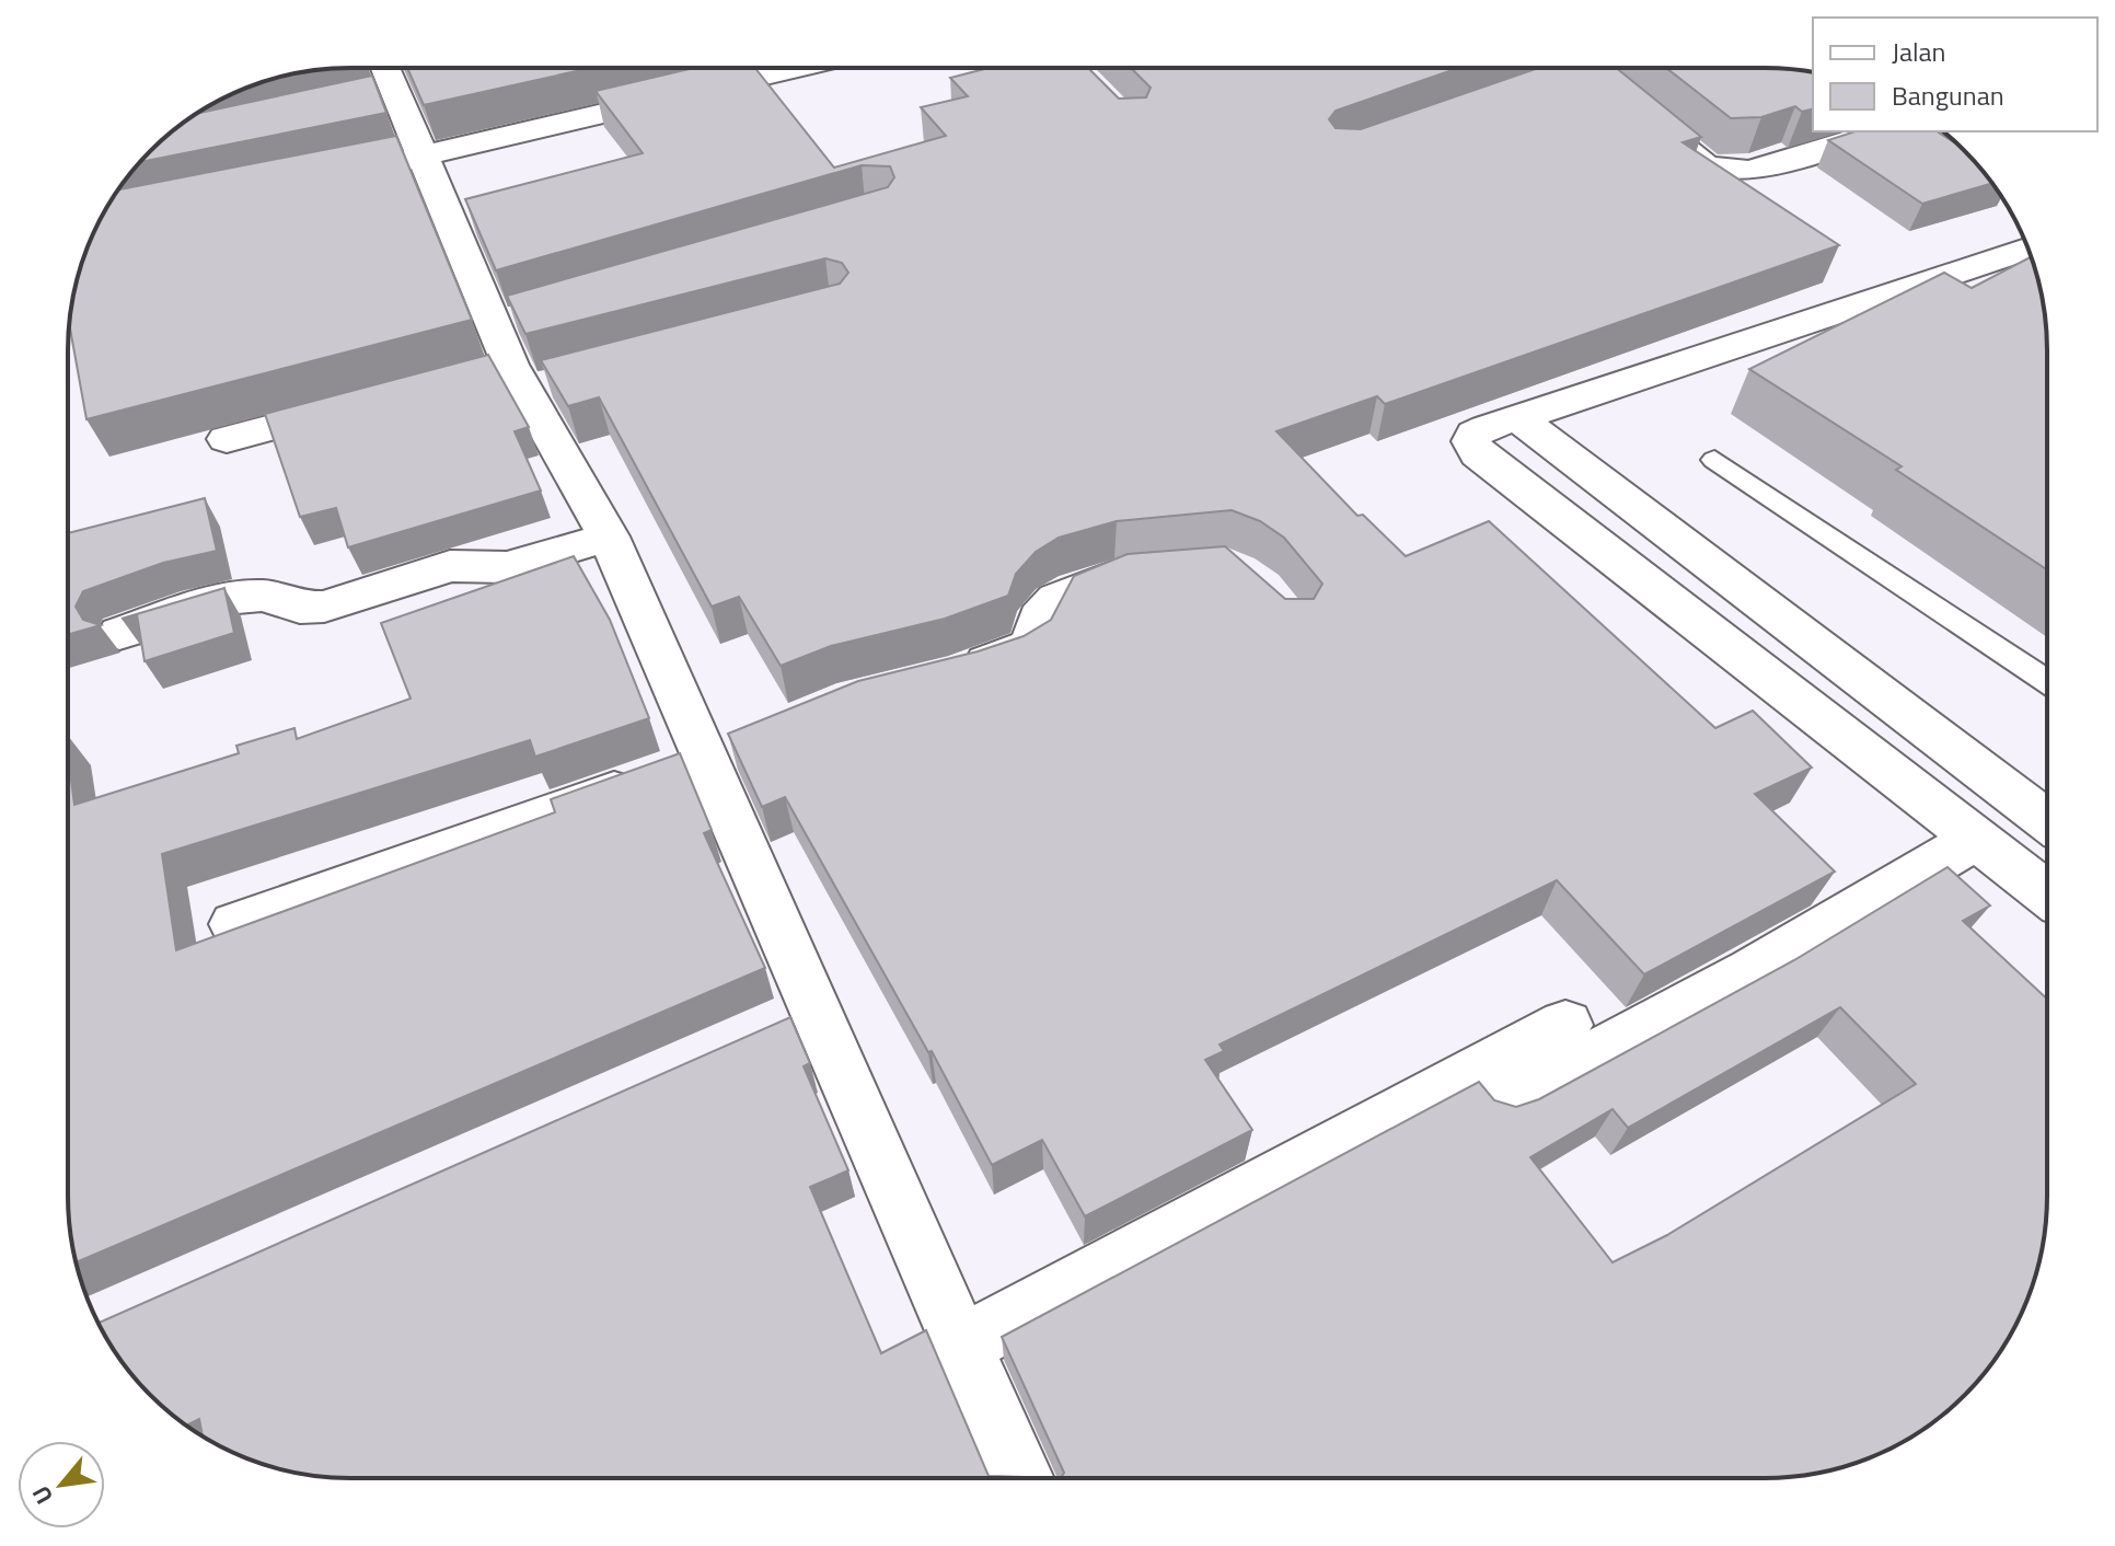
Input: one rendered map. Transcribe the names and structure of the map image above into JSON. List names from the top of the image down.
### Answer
{
  "legend": ["Jalan", "Bangunan"],
  "north": "bottom left"
}
